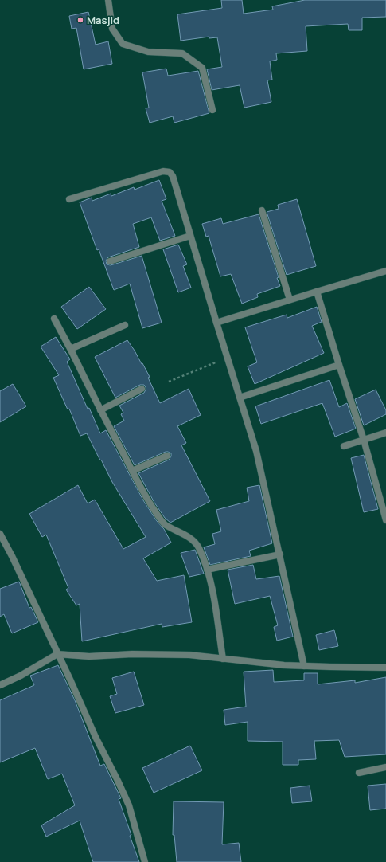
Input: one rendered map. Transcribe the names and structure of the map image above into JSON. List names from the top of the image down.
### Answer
{
  "places": ["Masjid"]
}
